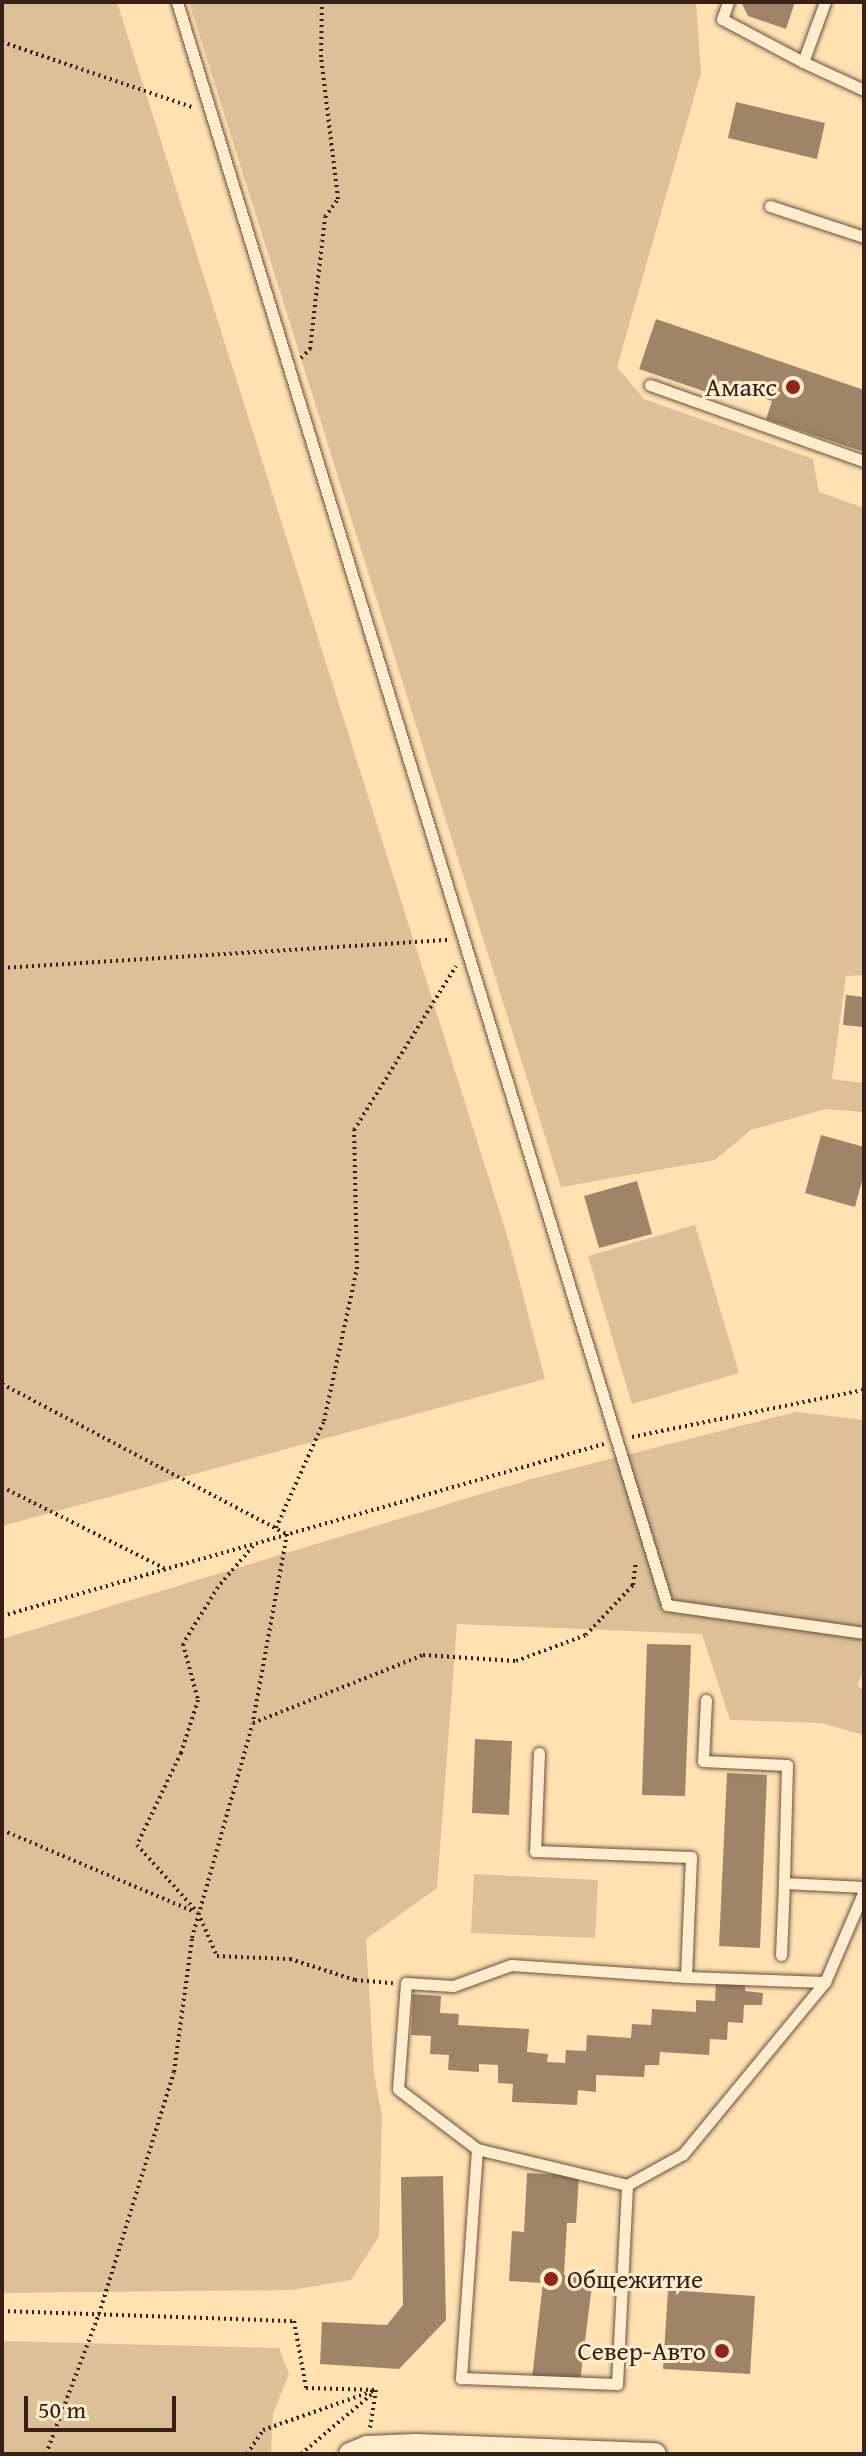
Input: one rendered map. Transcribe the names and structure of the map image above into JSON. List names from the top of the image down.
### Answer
{
  "places": ["Амакс", "Общежитие", "Север-Авто"],
  "scale_bar": "50 m"
}
